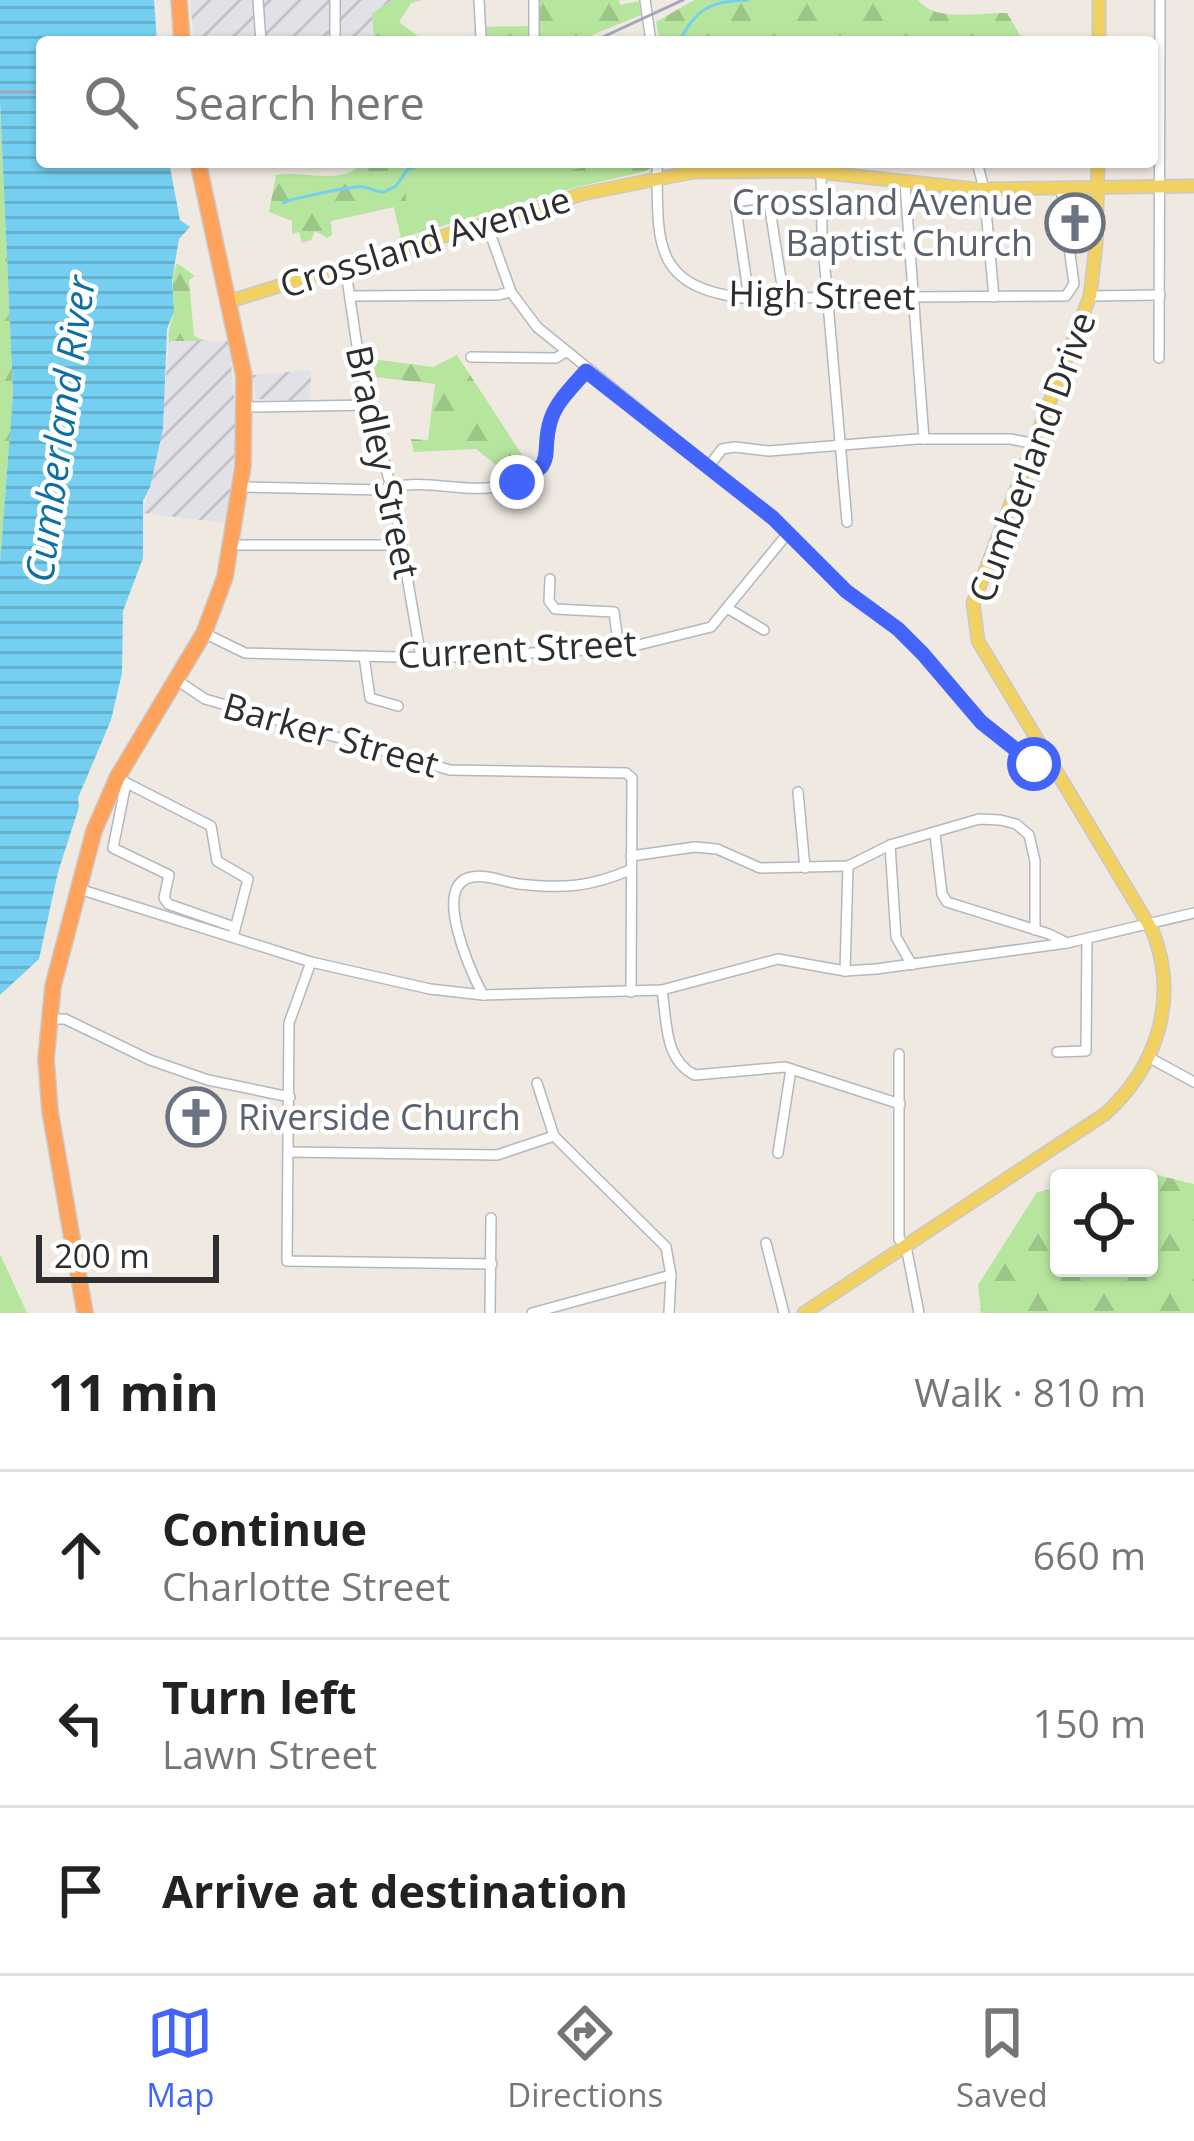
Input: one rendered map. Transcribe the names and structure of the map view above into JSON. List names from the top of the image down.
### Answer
{
  "streets": {
    "main road": ["Crossland Avenue", "Cumberland Drive"],
    "street": [
      "High Street",
      "Bradley Street",
      "Current Street",
      "Barker Street"
    ]
  },
  "crossings": [
    ["Crossland Avenue", "High Street"],
    ["Crossland Avenue", "Cumberland Drive"],
    ["Crossland Avenue", "Bradley Street"],
    ["Bradley Street", "Current Street"]
  ],
  "water": ["Cumberland River"],
  "places": {
    "church": ["Crossland Avenue Baptist Church", "Riverside Church"]
  },
  "scale_bar": "200 m",
  "page": {
    "search": "Search here",
    "scale": "200 m",
    "heading": ["11 min", "Walk · 810 m"],
    "list": [
      ["Continue", "Charlotte Street", "660 m"],
      ["Turn left", "Lawn Street", "150 m"],
      "Arrive at destination"
    ],
    "nav": ["Map", "Directions", "Saved"]
  }
}
